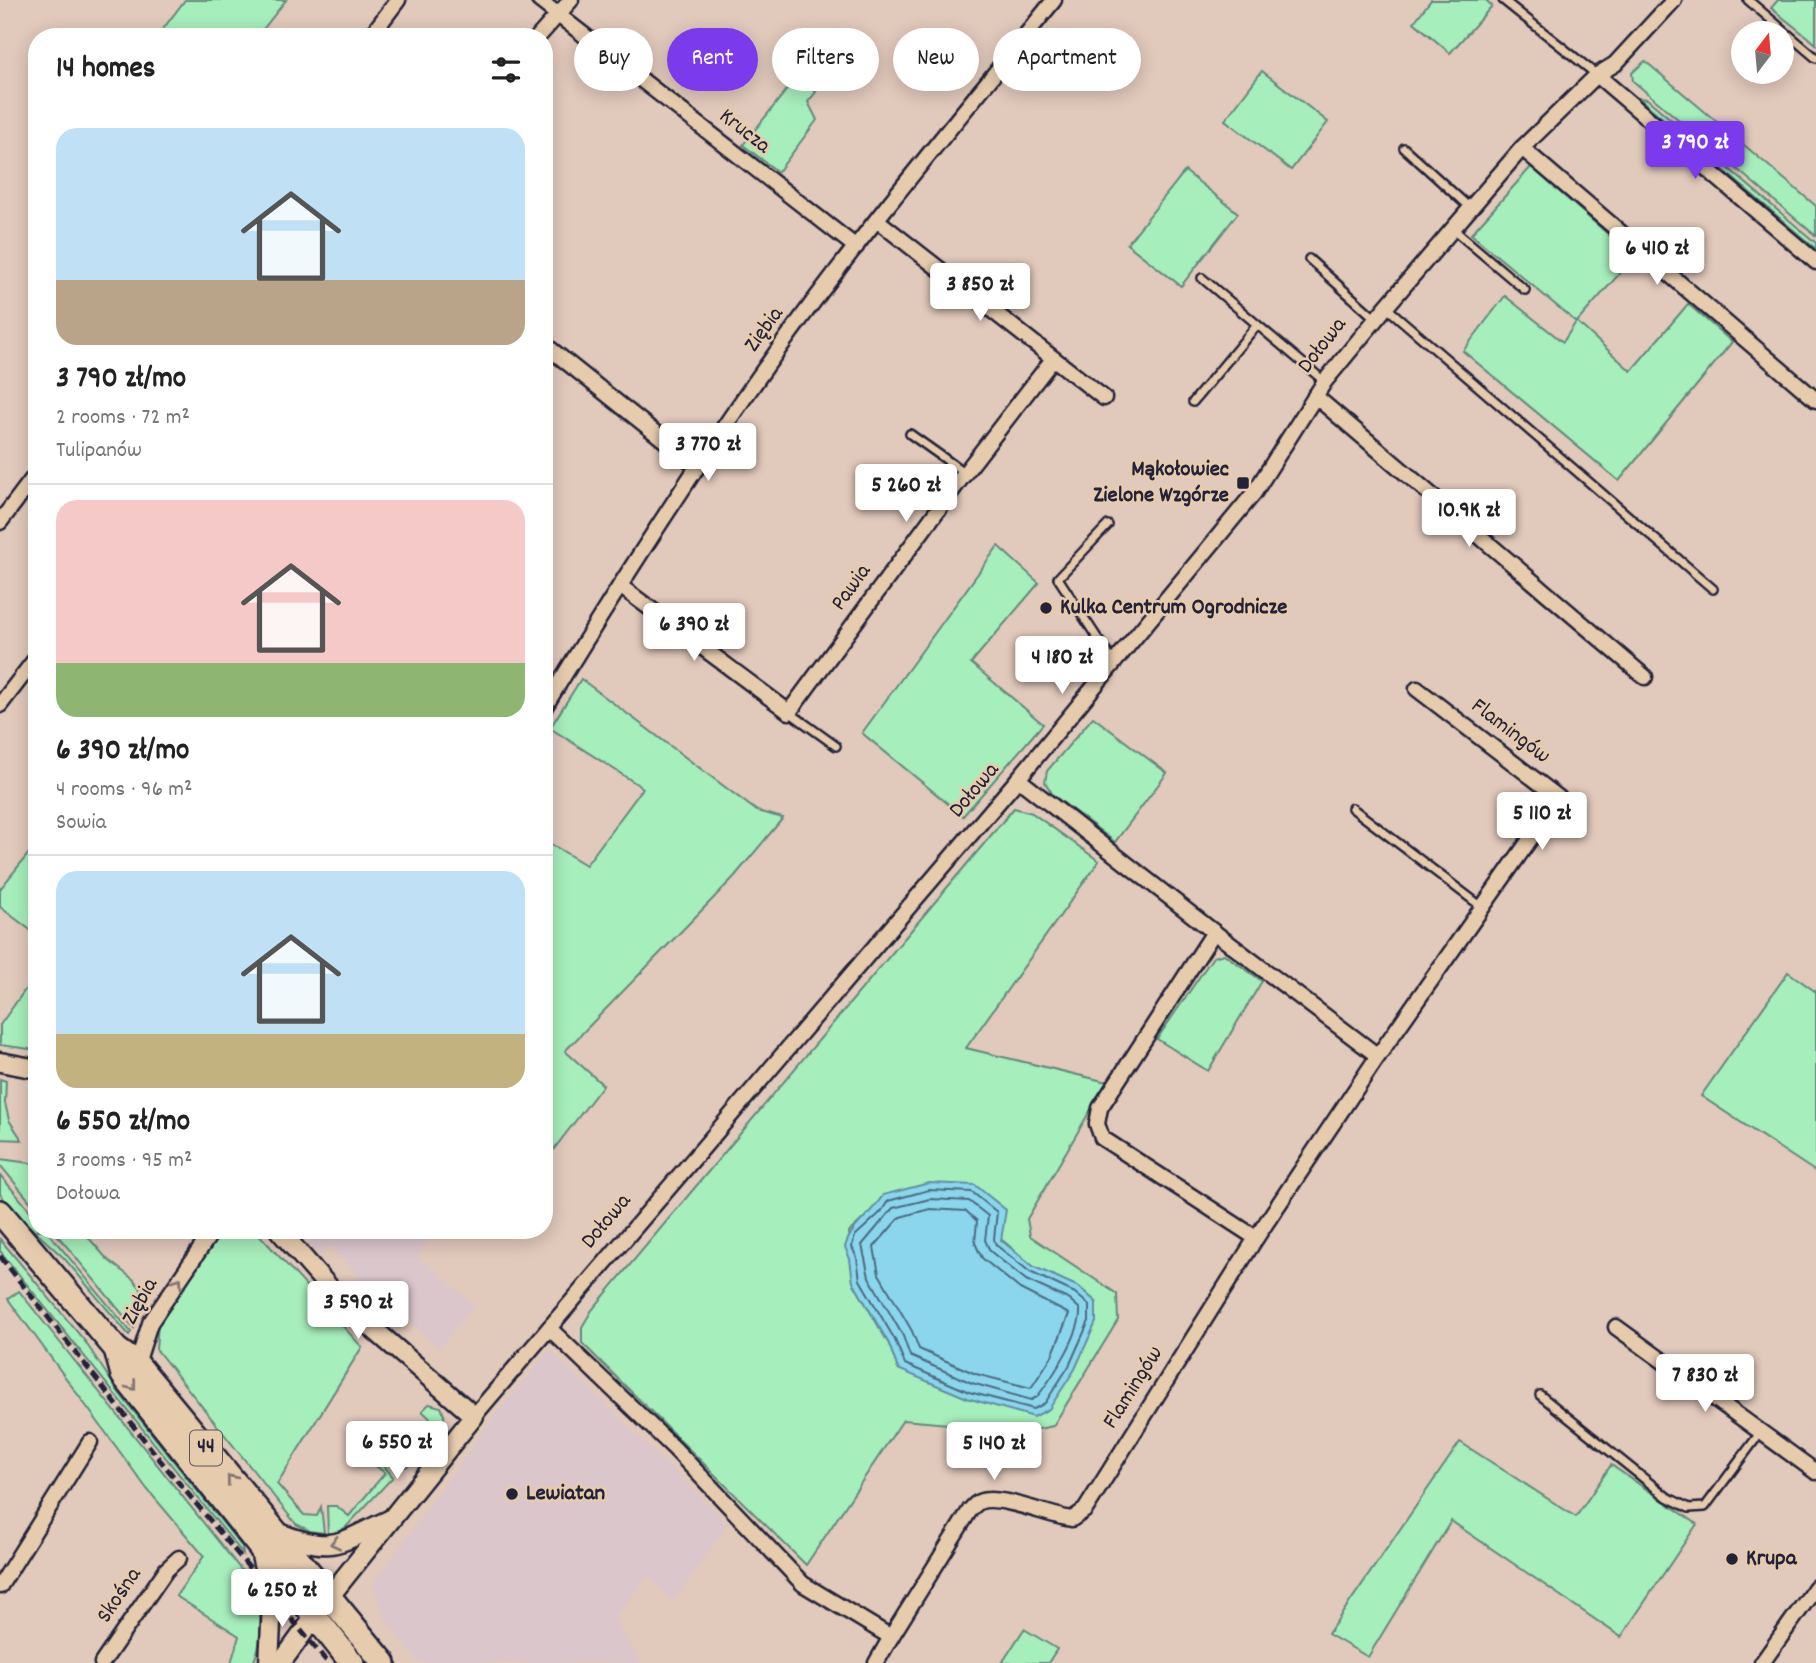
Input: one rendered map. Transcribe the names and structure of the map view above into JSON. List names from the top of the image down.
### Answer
{
  "streets": {
    "main road": ["44"],
    "street": [
      "Krucza",
      "Ziębia",
      "Dołowa",
      "Pawia",
      "Flamingów",
      "Skośna"
    ]
  },
  "crossings": [
    ["Krucza", "Ziębia"],
    ["Ziębia", "44"],
    ["Dołowa", "44"]
  ],
  "places": {
    "transit": ["Mąkołowiec Zielone Wzgórze"],
    "other": ["Kulka Centrum Ogrodnicze", "Lewiatan", "Krupa"]
  },
  "north": "top",
  "page": {
    "chip": [
      "Buy",
      "Rent",
      "Filters",
      "New",
      "Apartment"
    ],
    "heading": "14 homes",
    "list": [
      {
        "name": "3 790 zł/mo",
        "note": "2 rooms · 72 m² · Tulipanów"
      },
      {
        "name": "6 390 zł/mo",
        "note": "4 rooms · 96 m² · Sowia"
      },
      {
        "name": "6 550 zł/mo",
        "note": "3 rooms · 95 m² · Dołowa"
      }
    ],
    "price": [
      "3 790 zł",
      "6 410 zł",
      "3 850 zł",
      "3 770 zł",
      "5 260 zł",
      "10.9K zł",
      "6 390 zł",
      "4 180 zł",
      "5 110 zł",
      "3 590 zł",
      "7 830 zł",
      "6 550 zł",
      "5 140 zł",
      "6 250 zł"
    ]
  }
}
